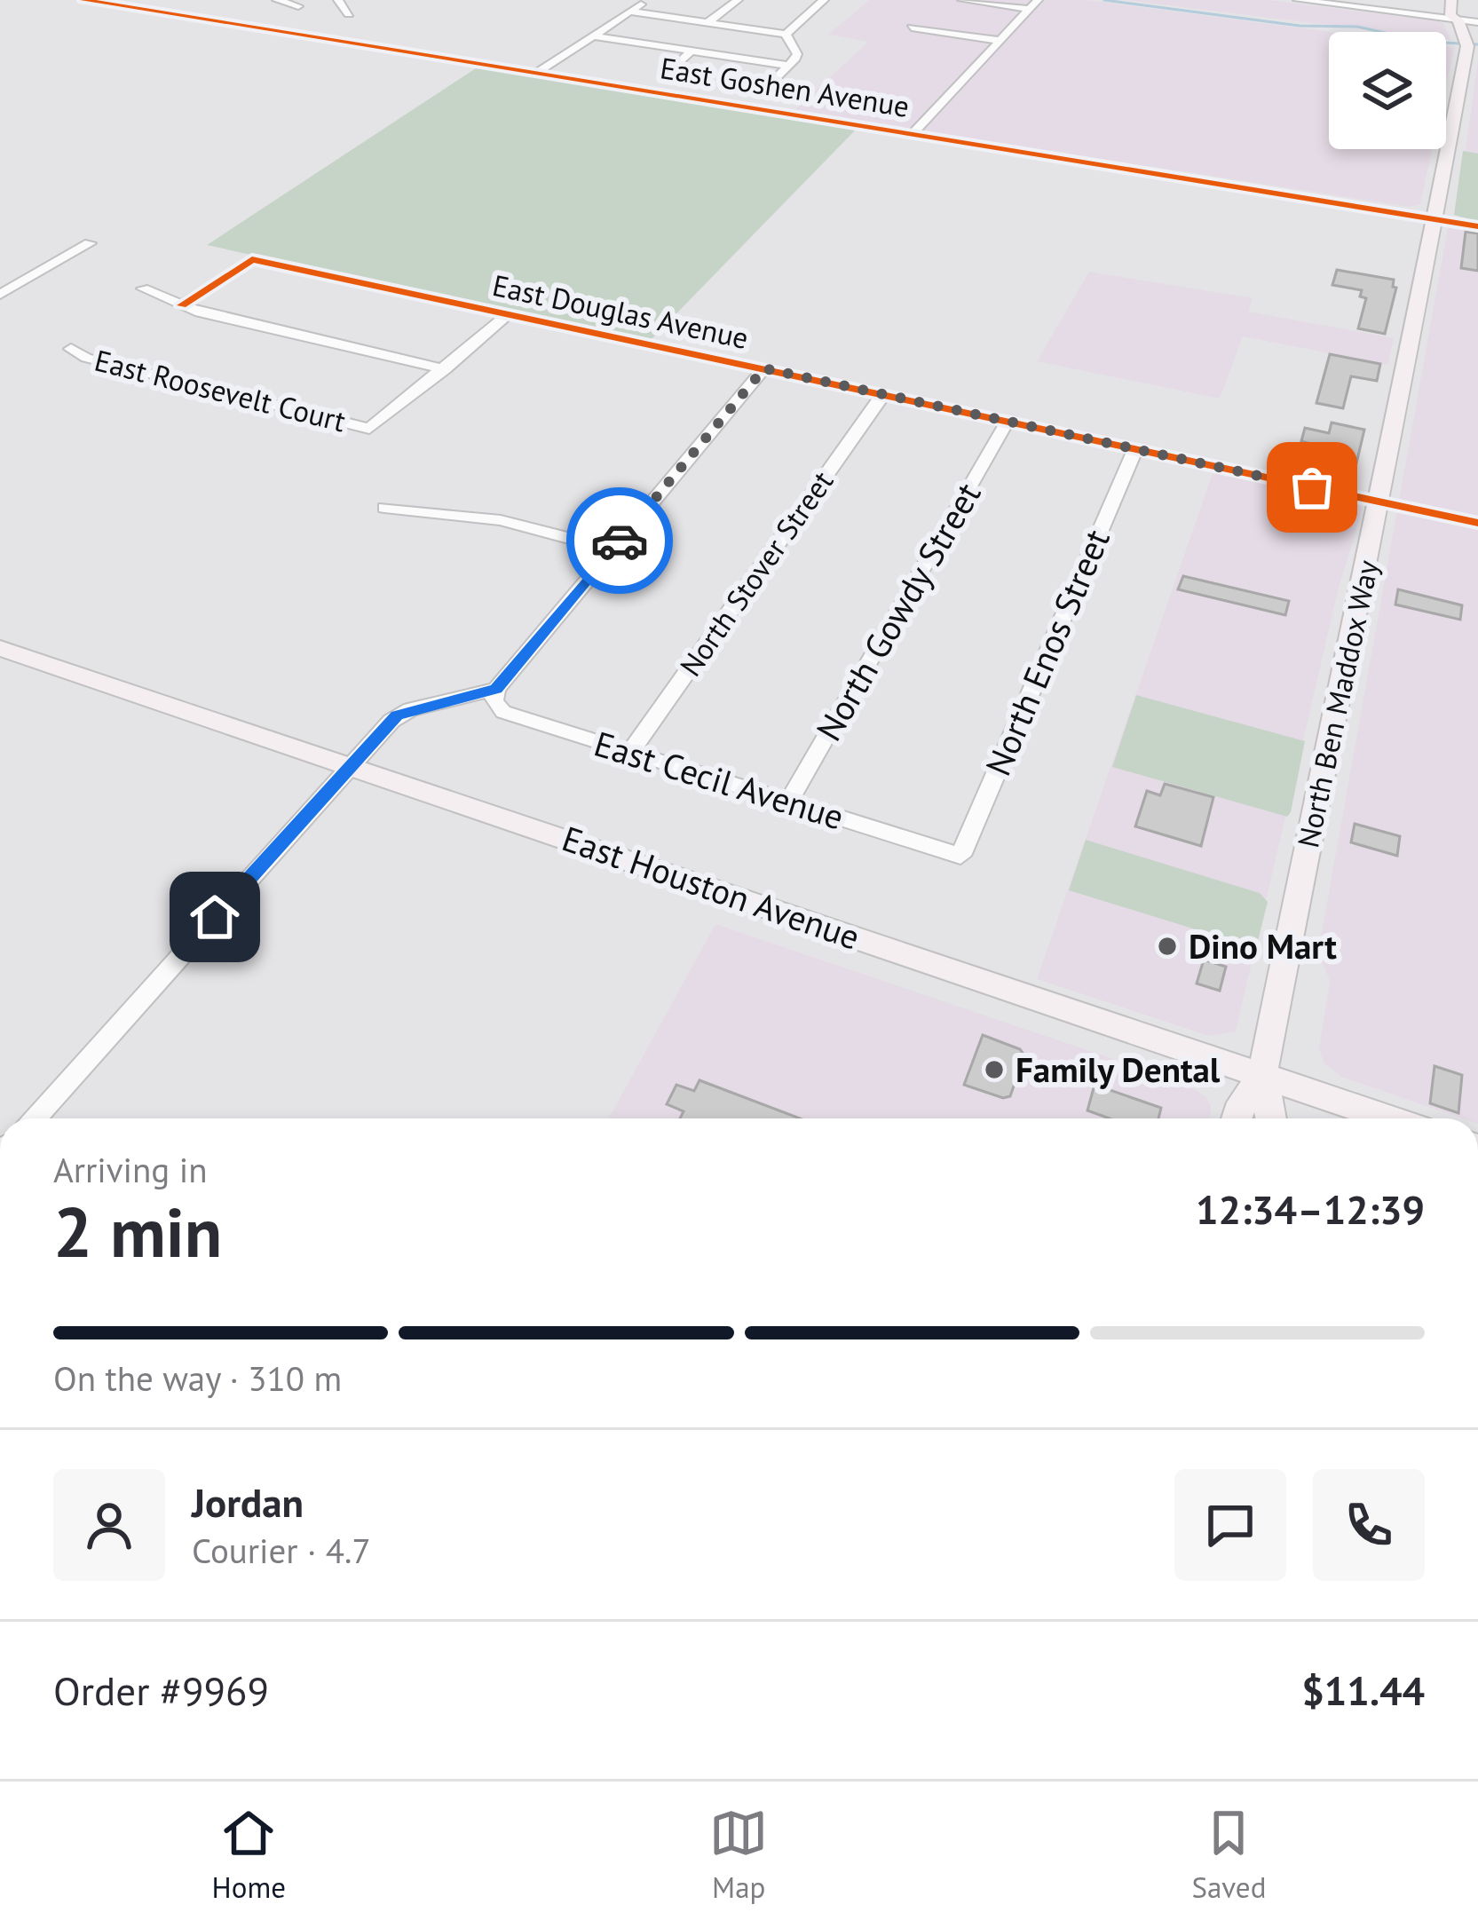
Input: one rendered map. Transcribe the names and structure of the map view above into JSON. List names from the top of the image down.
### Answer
{
  "streets": {
    "main road": ["North Ben Maddox Way", "East Houston Avenue"],
    "street": [
      "East Goshen Avenue",
      "East Douglas Avenue",
      "East Roosevelt Court",
      "North Stover Street",
      "North Gowdy Street",
      "North Enos Street",
      "East Cecil Avenue"
    ]
  },
  "crossings": [
    ["East Goshen Avenue", "North Ben Maddox Way"],
    ["East Douglas Avenue", "North Stover Street"],
    ["East Douglas Avenue", "North Gowdy Street"],
    ["East Douglas Avenue", "North Enos Street"],
    ["East Douglas Avenue", "North Ben Maddox Way"],
    ["North Stover Street", "East Cecil Avenue"],
    ["North Gowdy Street", "East Cecil Avenue"],
    ["North Enos Street", "East Cecil Avenue"],
    ["North Ben Maddox Way", "East Houston Avenue"]
  ],
  "places": ["Dino Mart", "Family Dental"],
  "page": {
    "heading": ["2 min", "Arriving in", "12:34–12:39"],
    "panel": [
      "Jordan",
      "Courier · 4.7",
      "Order #9969",
      "$11.44"
    ],
    "bar": "On the way · 310 m",
    "tabs": ["Home", "Map", "Saved"]
  }
}
